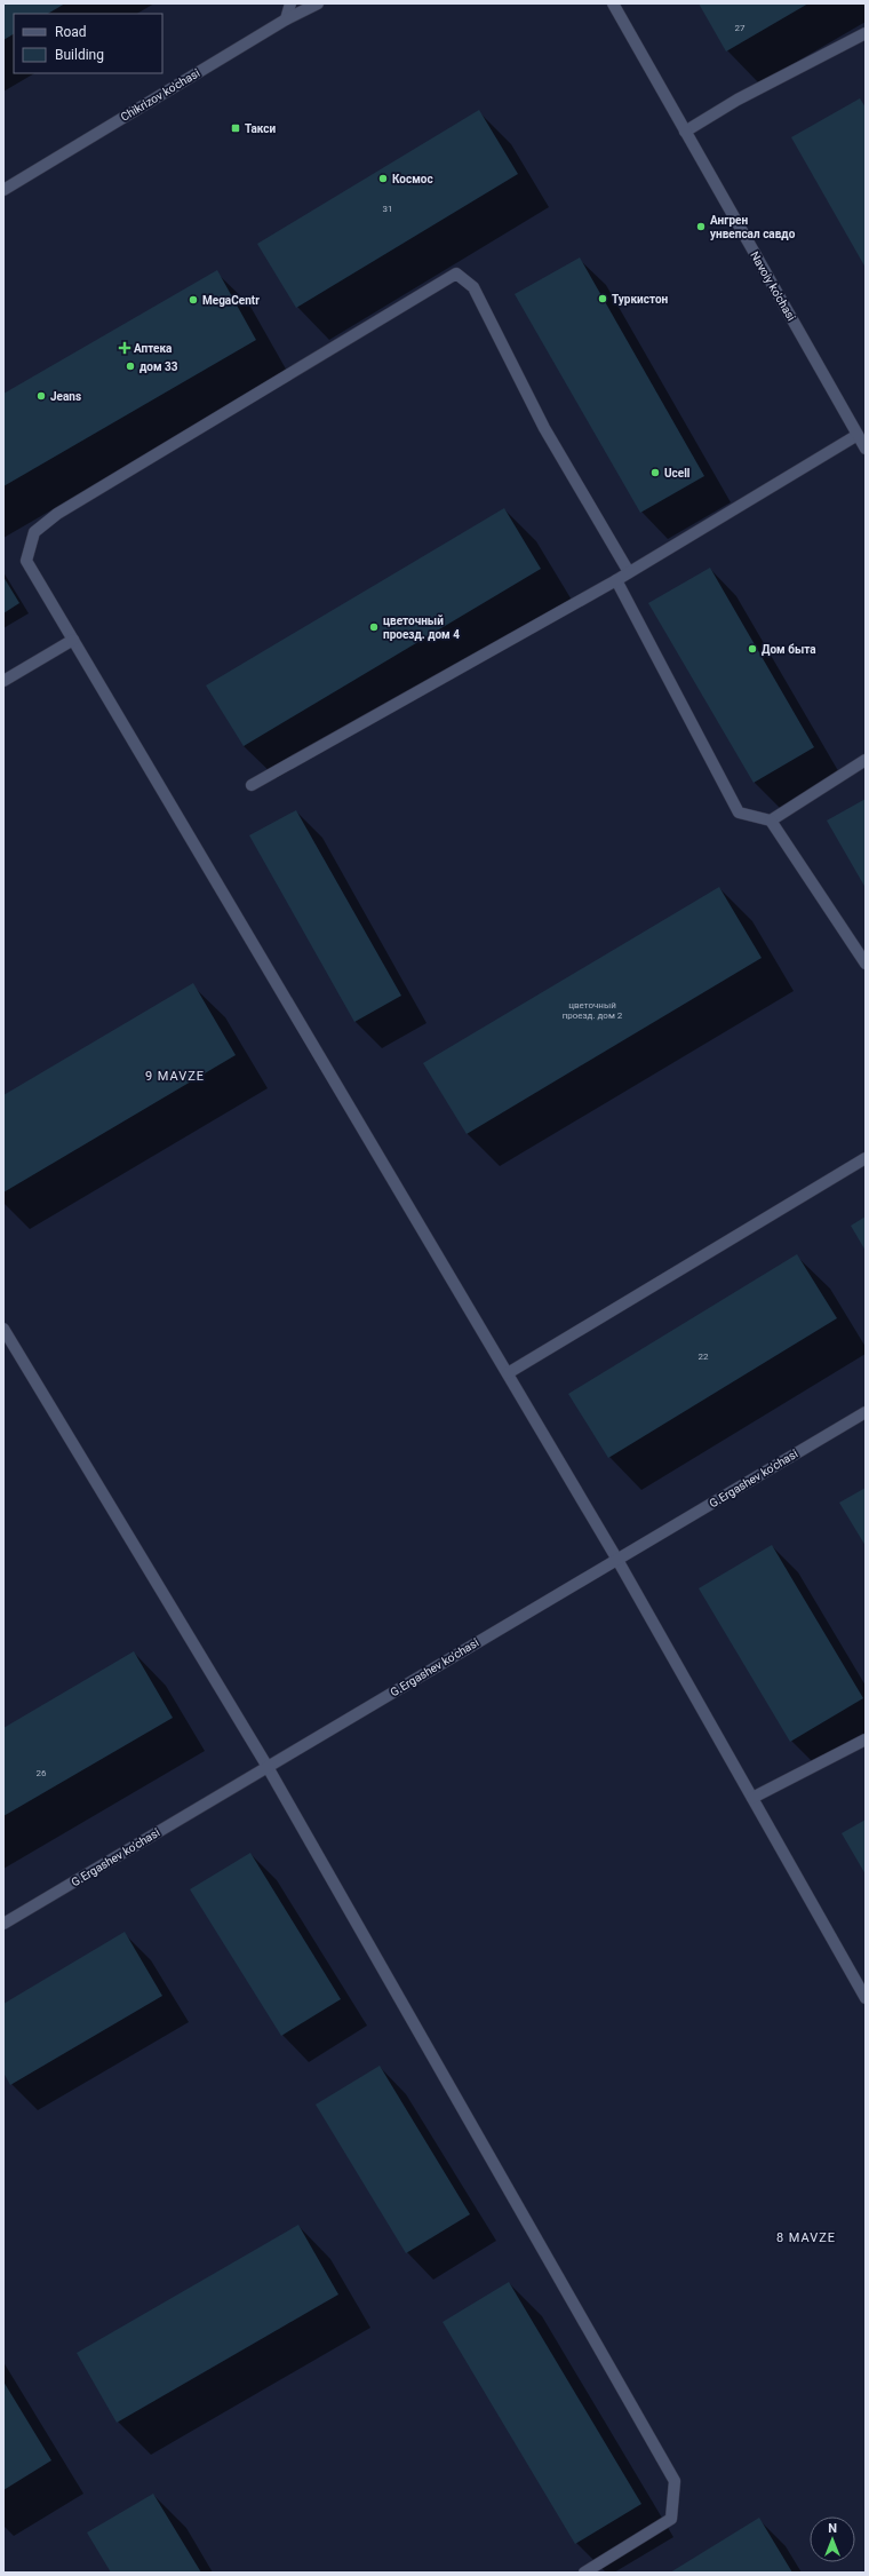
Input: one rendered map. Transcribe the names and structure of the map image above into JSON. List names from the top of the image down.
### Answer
{
  "streets": {
    "street": ["Chikrizov ko'chasi", "Navoiy ko'chasi", "G.Ergashev ko'chasi"]
  },
  "districts": ["9 MAVZE", "8 MAVZE"],
  "places": {
    "transit": ["Такси"],
    "other": [
      "Космос",
      "Ангрен унвепсал савдо",
      "Туркистон",
      "MegaCentr",
      "дом 33",
      "Jeans",
      "Ucell",
      "цветочный проезд. дом 4",
      "Дом быта"
    ],
    "health": ["Аптека"]
  },
  "house_numbers": [
    "27",
    "31",
    "цветочный проезд. дом 2",
    "22",
    "26"
  ],
  "legend": ["Road", "Building"],
  "north": "top"
}
